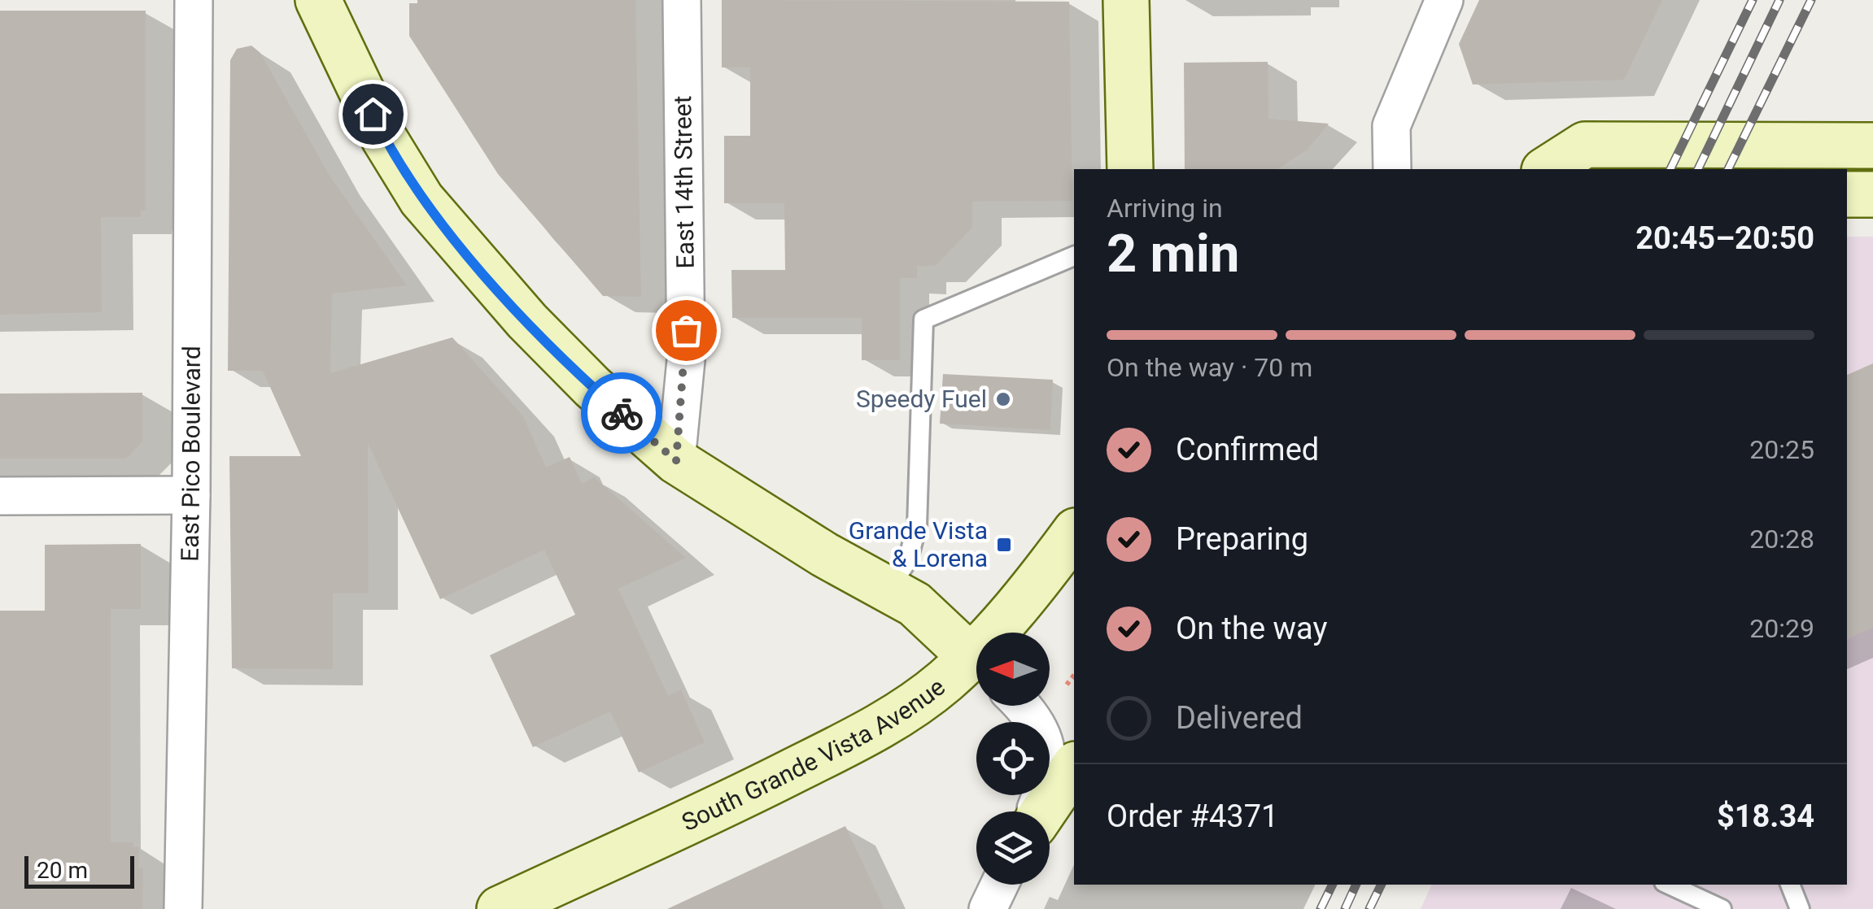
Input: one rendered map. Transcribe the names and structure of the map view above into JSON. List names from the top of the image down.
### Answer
{
  "streets": {
    "main road": ["South Grande Vista Avenue"],
    "street": ["East 14th Street", "East Pico Boulevard"]
  },
  "places": {
    "other": ["Speedy Fuel"],
    "transit": ["Grande Vista & Lorena"]
  },
  "scale_bar": "20 m",
  "north": "left",
  "page": {
    "heading": ["2 min", "Arriving in", "20:45–20:50"],
    "panel": ["Order #4371", "$18.34"],
    "bar": "On the way · 70 m",
    "list": [
      ["Confirmed", "20:25"],
      ["Preparing", "20:28"],
      ["On the way", "20:29"],
      "Delivered"
    ],
    "scale": "20 m"
  }
}
